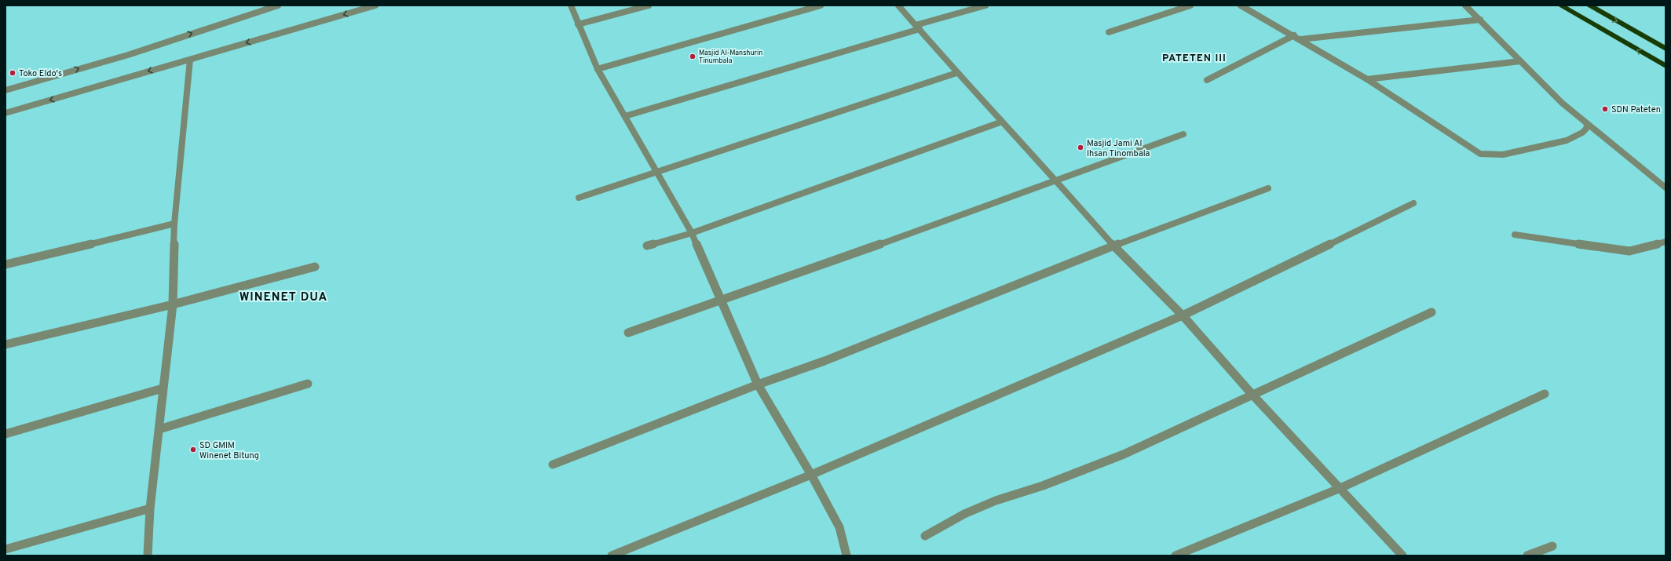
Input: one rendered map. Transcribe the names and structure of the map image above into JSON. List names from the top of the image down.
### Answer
{
  "districts": ["PATETEN III", "WINENET DUA"],
  "places": [
    "Masjid Al-Manshurin Tinumbala",
    "Toko Eldo's",
    "SDN Pateten",
    "Masjid Jami Al Ihsan Tinombala",
    "SD GMIM Winenet Bitung"
  ]
}
